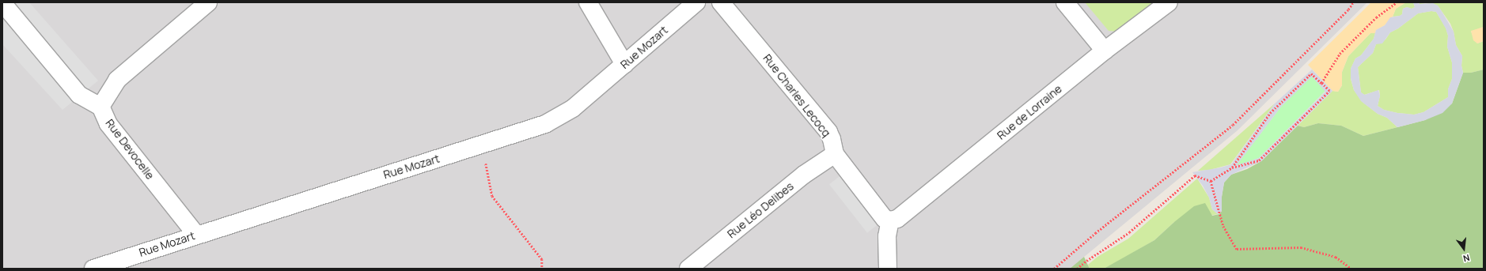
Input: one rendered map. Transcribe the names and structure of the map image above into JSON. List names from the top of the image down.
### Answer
{
  "streets": {
    "street": [
      "Rue Mozart",
      "Rue Charles Lecocq",
      "Rue de Lorraine",
      "Rue Devocelle",
      "Rue Léo Delibes"
    ]
  },
  "crossings": [
    ["Rue Mozart", "Rue Devocelle"],
    ["Rue Charles Lecocq", "Rue de Lorraine"],
    ["Rue Charles Lecocq", "Rue Léo Delibes"]
  ],
  "north": "bottom"
}
